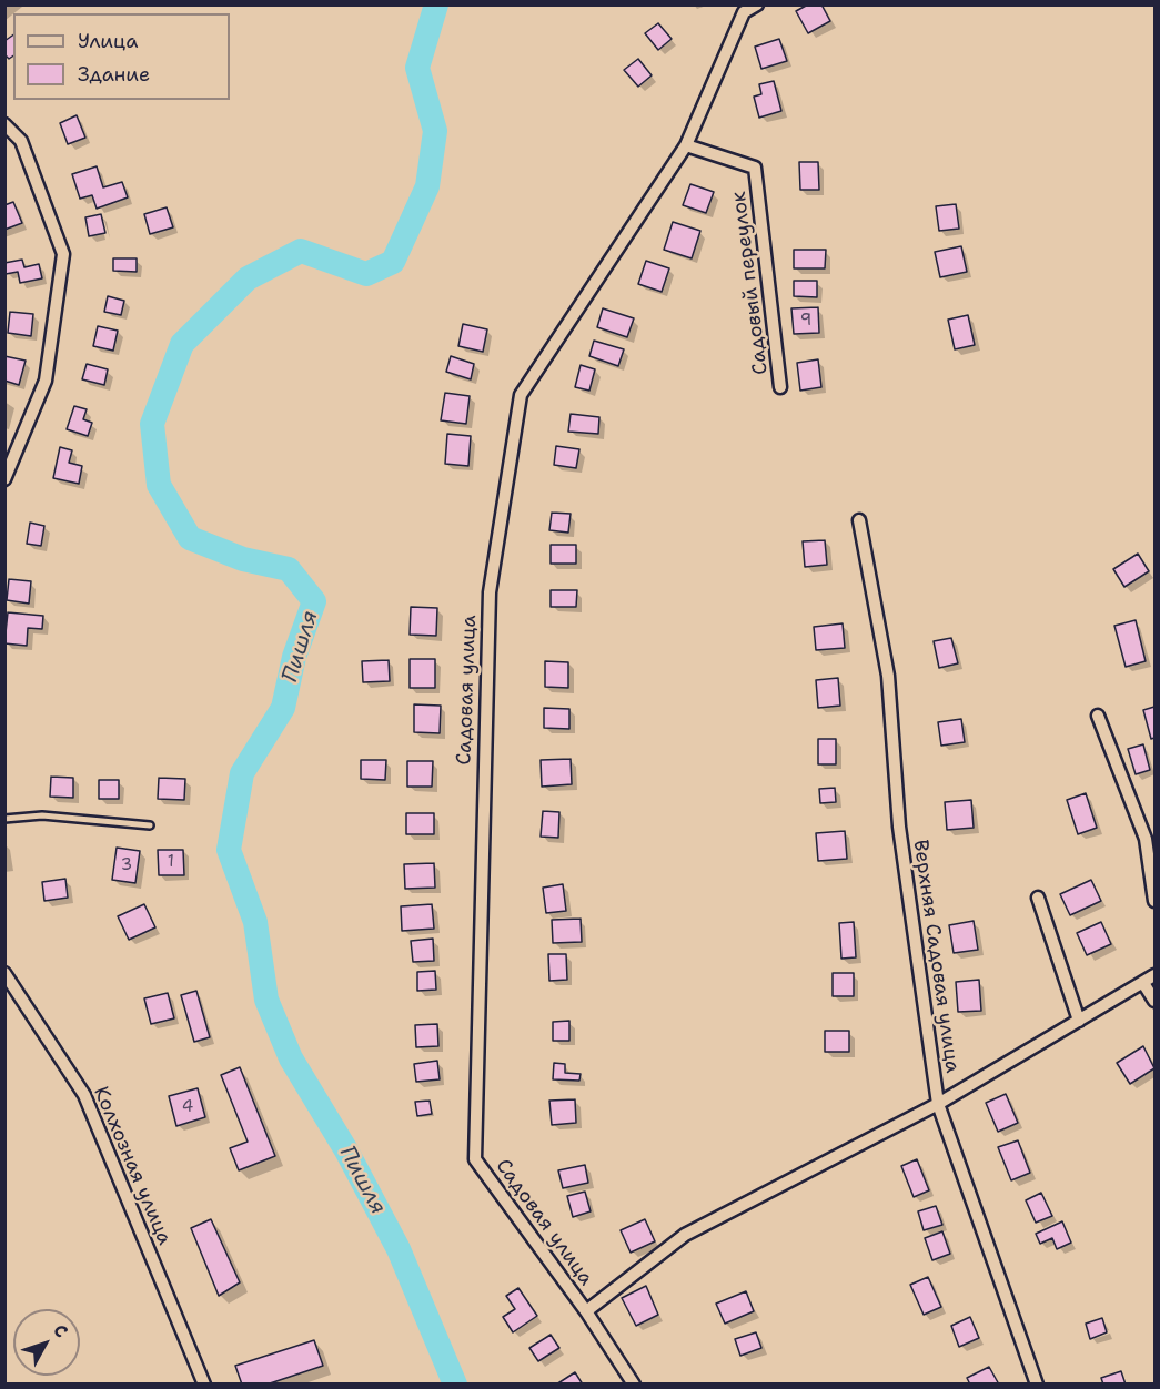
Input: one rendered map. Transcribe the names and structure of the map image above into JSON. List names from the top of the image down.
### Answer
{
  "streets": {
    "street": [
      "Садовый переулок",
      "Садовая улица",
      "Верхняя Садовая улица",
      "Колхозная улица"
    ]
  },
  "crossings": [
    ["Садовый переулок", "Садовая улица"]
  ],
  "water": ["Пишля"],
  "house_numbers": [
    "9",
    "1",
    "3",
    "4"
  ],
  "legend": ["Улица", "Здание"],
  "north": "top right"
}
